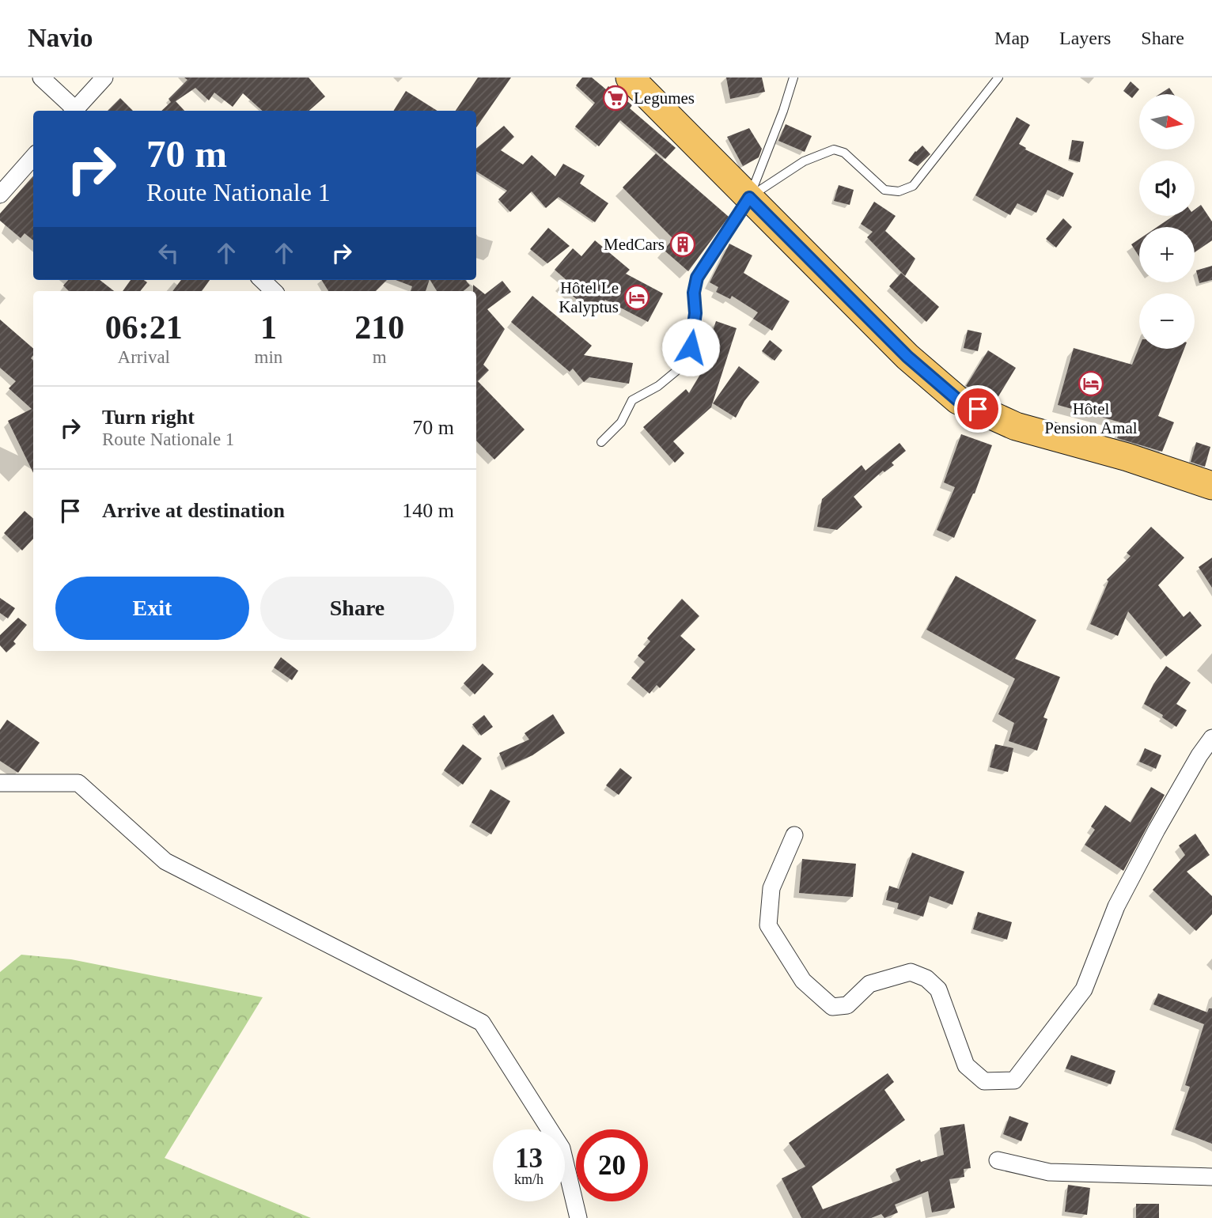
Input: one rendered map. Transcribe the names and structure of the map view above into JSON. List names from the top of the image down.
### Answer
{
  "places": {
    "supermarket": ["Legumes"],
    "building": ["MedCars"],
    "hotel": ["Hôtel Le Kalyptus", "Hôtel Pension Amal"]
  },
  "north": "right",
  "page": {
    "header": "Navio",
    "nav": ["Map", "Layers", "Share"],
    "map_buttons": ["+", "−"],
    "turn": ["70 m", "Route Nationale 1"],
    "eta": [
      "06:21",
      "Arrival",
      "1",
      "min",
      "210",
      "m"
    ],
    "list": [
      {
        "name": "Turn right",
        "note": "Route Nationale 1",
        "value": "70 m"
      },
      {
        "name": "Arrive at destination",
        "value": "140 m"
      }
    ],
    "buttons": ["Exit", "Share"],
    "speed": "13 km/h",
    "limit": "20"
  }
}
